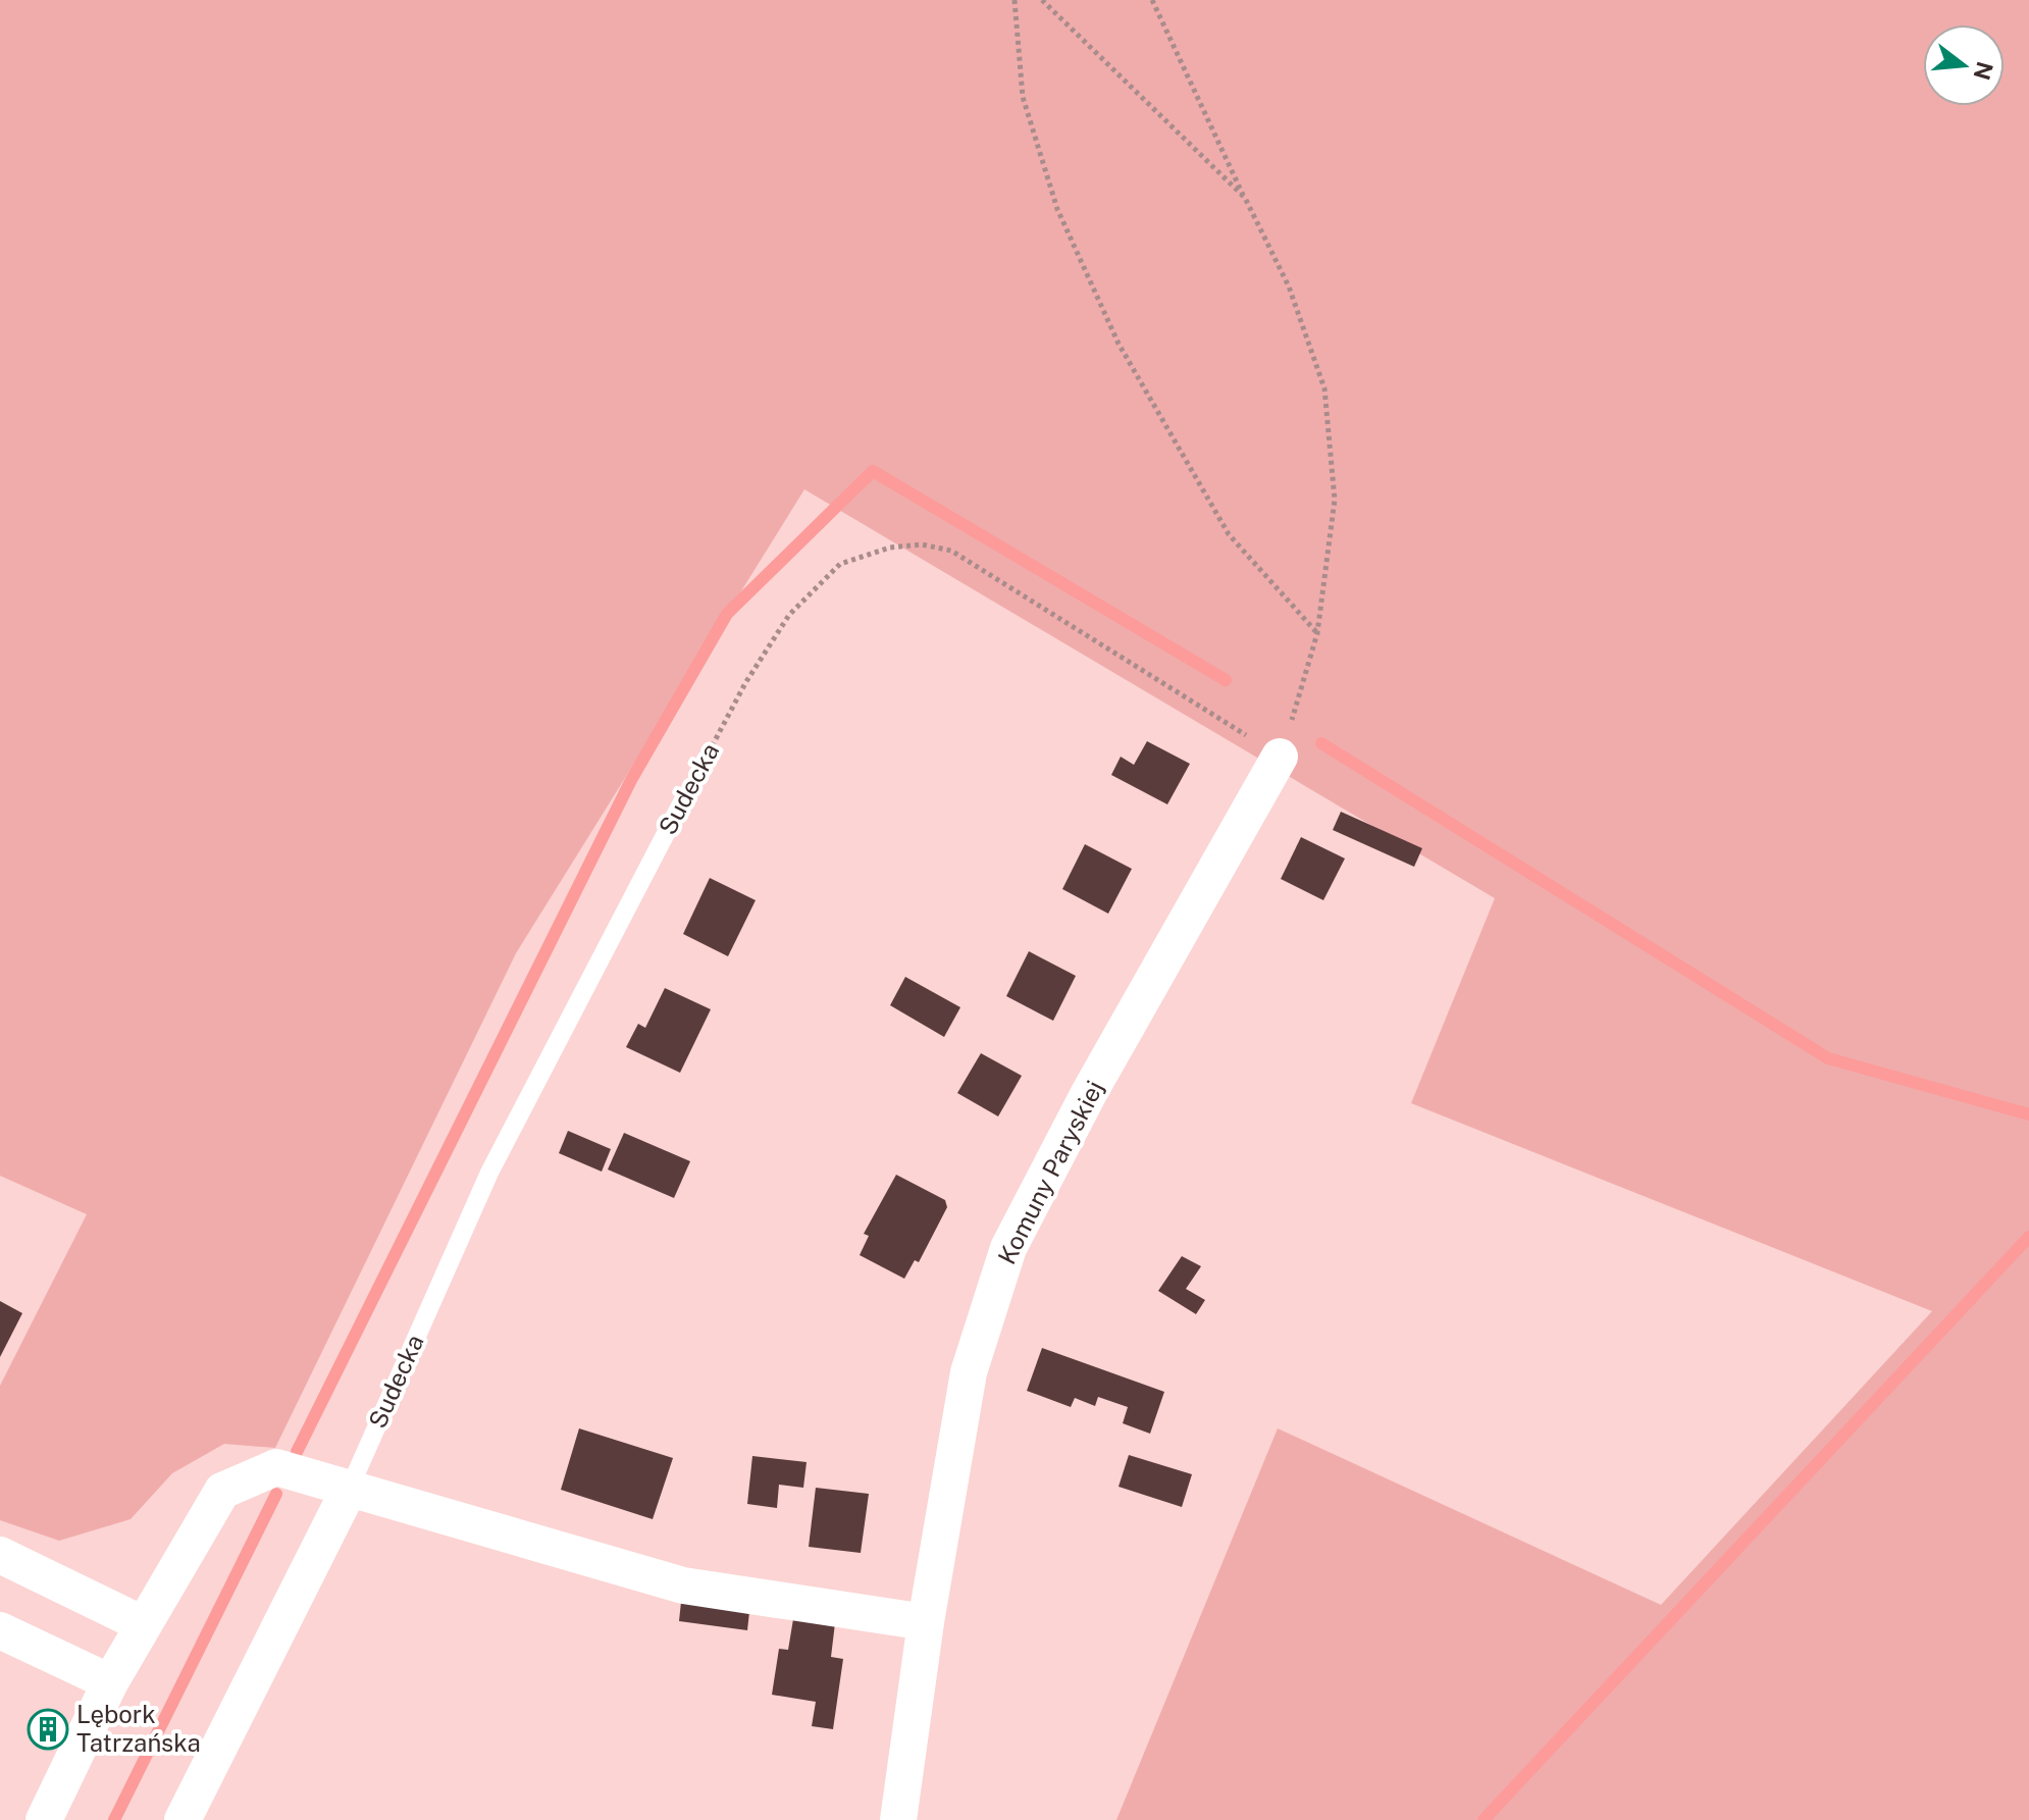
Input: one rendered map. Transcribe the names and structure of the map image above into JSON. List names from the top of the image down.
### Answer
{
  "streets": {
    "street": ["Sudecka", "Komuny Paryskiej"]
  },
  "crossings": [
    ["Sudecka", "Komuny Paryskiej"]
  ],
  "places": {
    "building": ["Lębork Tatrzańska"]
  },
  "north": "right"
}
